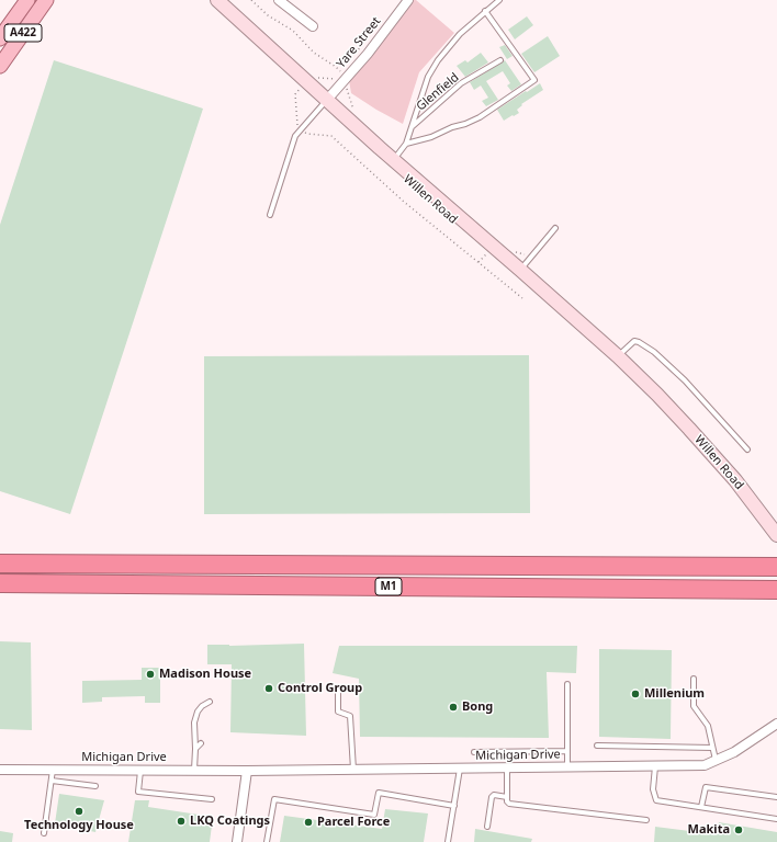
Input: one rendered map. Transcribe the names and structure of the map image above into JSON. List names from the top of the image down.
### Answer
{
  "streets": {
    "highway": ["M1"],
    "main road": ["A422"],
    "street": ["Yare Street", "Willen Road", "Michigan Drive"],
    "lane": ["Glenfield"]
  },
  "crossings": [
    ["Yare Street", "Willen Road"]
  ],
  "places": [
    "Madison House",
    "Control Group",
    "Millenium",
    "Bong",
    "Technology House",
    "LKQ Coatings",
    "Parcel Force",
    "Makita"
  ]
}
